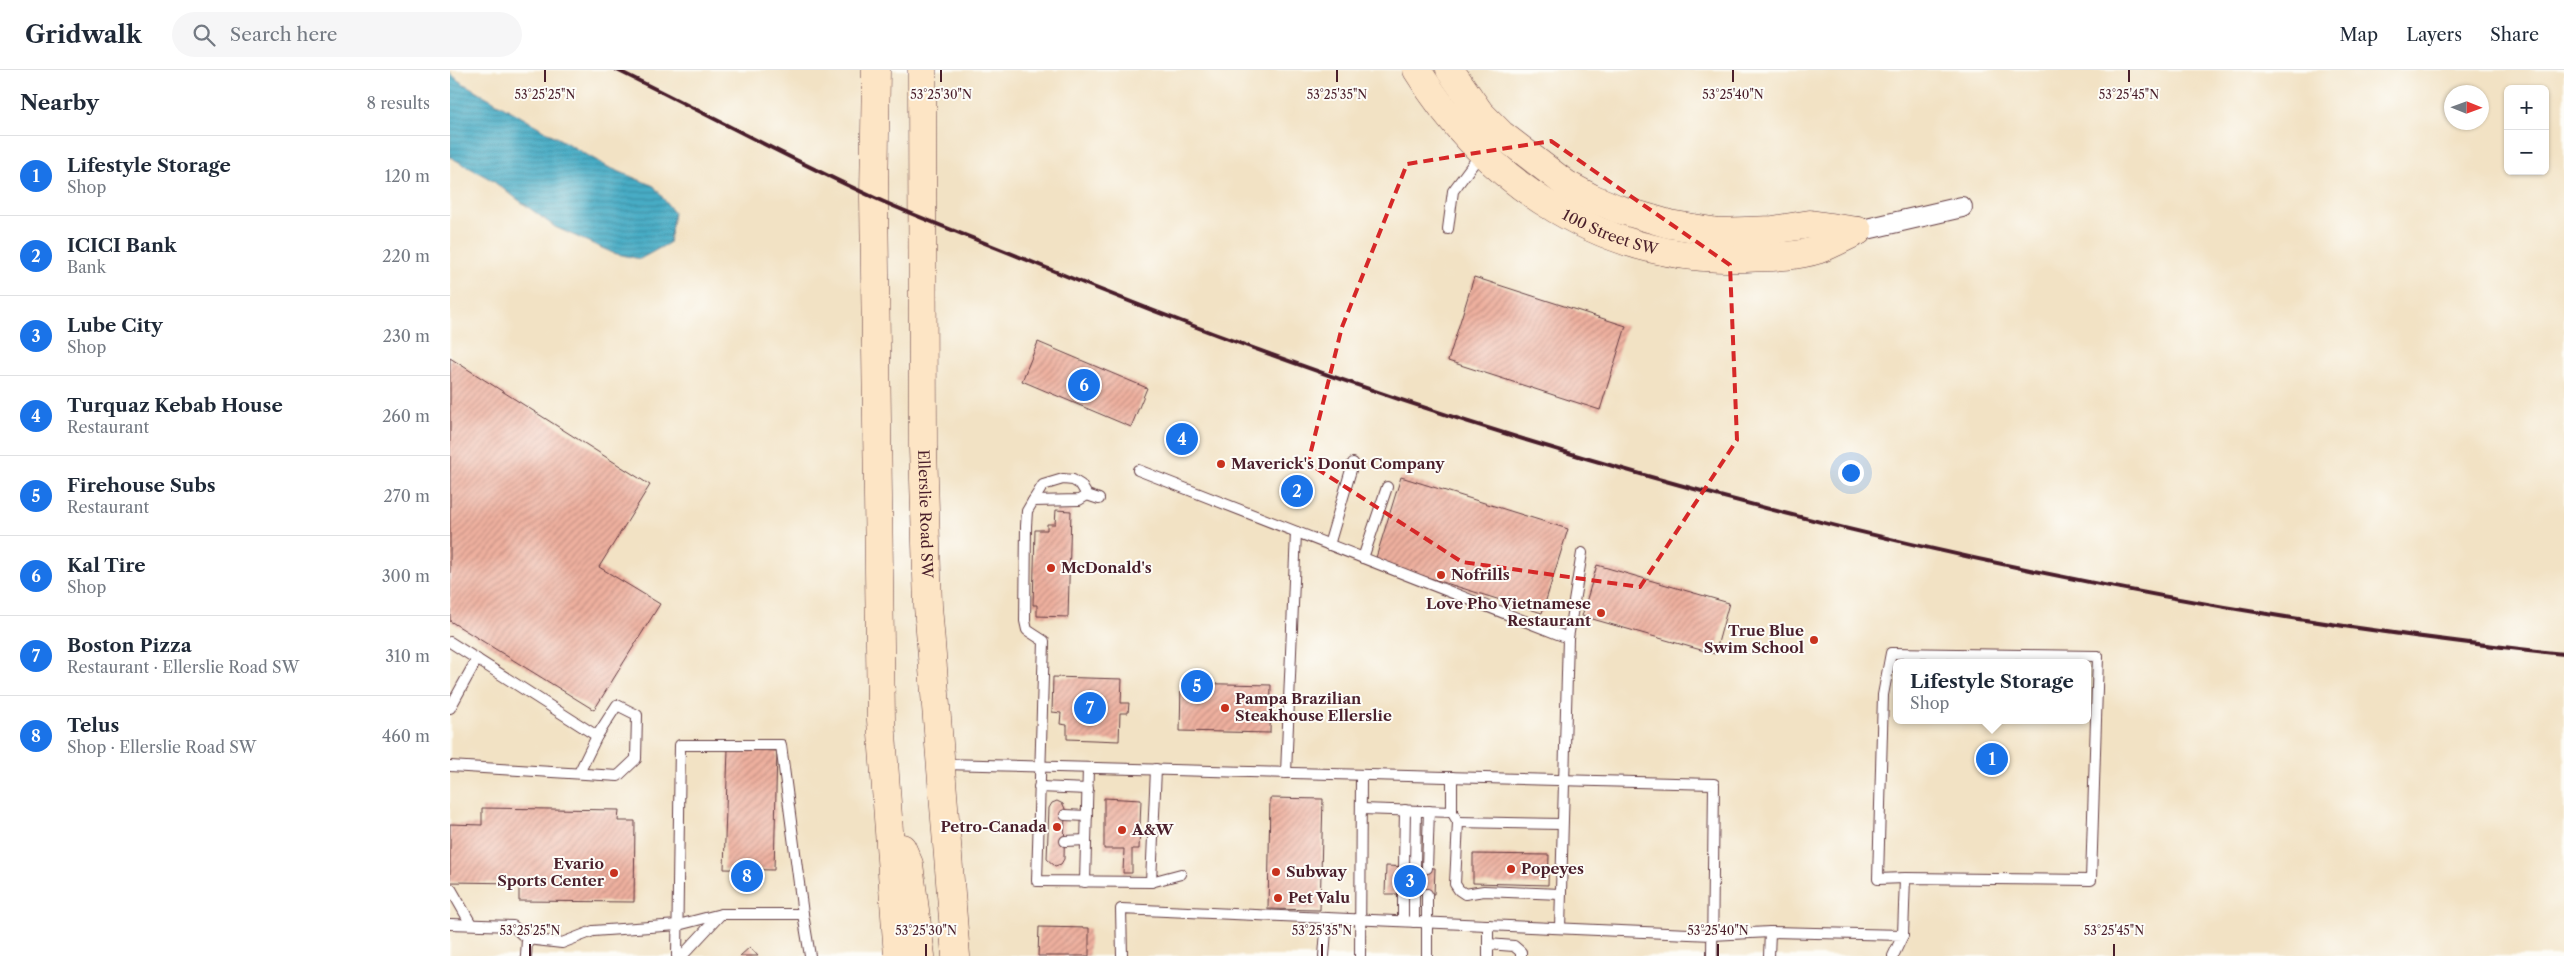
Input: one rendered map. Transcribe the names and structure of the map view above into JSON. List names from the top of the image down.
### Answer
{
  "streets": {
    "main road": ["100 Street SW", "Ellerslie Road SW"]
  },
  "places": [
    "Maverick's Donut Company",
    "McDonald's",
    "Nofrills",
    "Love Pho Vietnamese Restaurant",
    "True Blue Swim School",
    "Pampa Brazilian Steakhouse Ellerslie",
    "Petro-Canada",
    "A&W",
    "Popeyes",
    "Subway",
    "Evario Sports Center",
    "Pet Valu"
  ],
  "north": "right",
  "page": {
    "header": "Gridwalk",
    "search": "Search here",
    "nav": ["Map", "Layers", "Share"],
    "heading": ["Nearby", "8 results"],
    "map_buttons": ["+", "−"],
    "list": [
      {
        "mark": "1",
        "name": "Lifestyle Storage",
        "note": "Shop",
        "value": "120 m"
      },
      {
        "mark": "2",
        "name": "ICICI Bank",
        "note": "Bank",
        "value": "220 m"
      },
      {
        "mark": "3",
        "name": "Lube City",
        "note": "Shop",
        "value": "230 m"
      },
      {
        "mark": "4",
        "name": "Turquaz Kebab House",
        "note": "Restaurant",
        "value": "260 m"
      },
      {
        "mark": "5",
        "name": "Firehouse Subs",
        "note": "Restaurant",
        "value": "270 m"
      },
      {
        "mark": "6",
        "name": "Kal Tire",
        "note": "Shop",
        "value": "300 m"
      },
      {
        "mark": "7",
        "name": "Boston Pizza",
        "note": "Restaurant · Ellerslie Road SW",
        "value": "310 m"
      },
      {
        "mark": "8",
        "name": "Telus",
        "note": "Shop · Ellerslie Road SW",
        "value": "460 m"
      }
    ],
    "pins": [
      "6",
      "4",
      "2",
      "5",
      "7",
      "1",
      "8",
      "3"
    ],
    "popup": ["Lifestyle Storage", "Shop"]
  },
  "coordinates": [
    "53°25'25\"N",
    "53°25'30\"N",
    "53°25'35\"N",
    "53°25'40\"N",
    "53°25'45\"N"
  ]
}
